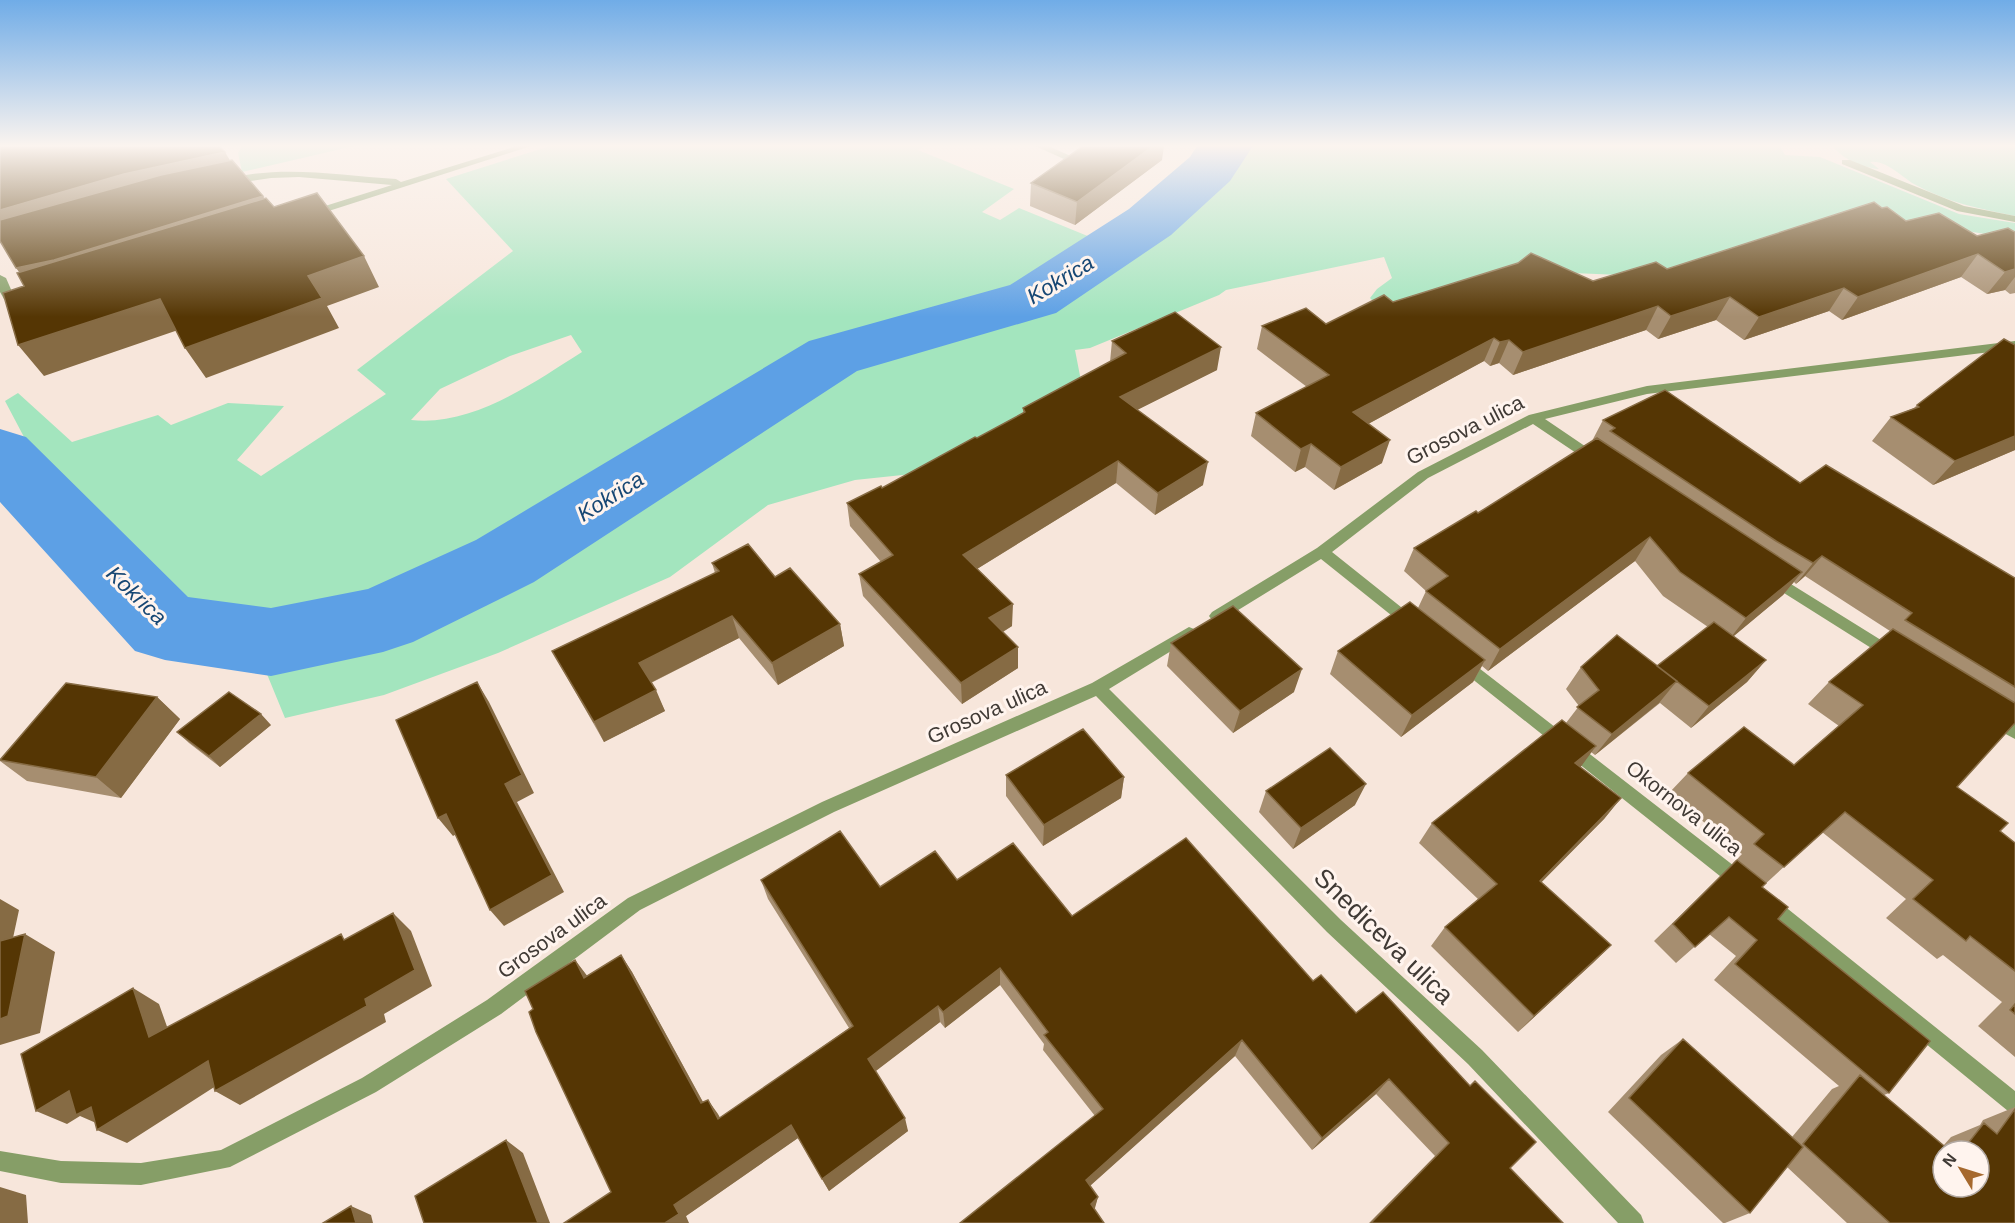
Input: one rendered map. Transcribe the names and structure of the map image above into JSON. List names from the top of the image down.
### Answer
{
  "streets": {
    "street": ["Grosova ulica", "Okornova ulica", "Snediceva ulica"]
  },
  "crossings": [
    ["Grosova ulica", "Snediceva ulica"]
  ],
  "water": ["Kokrica"],
  "north": "top left"
}
